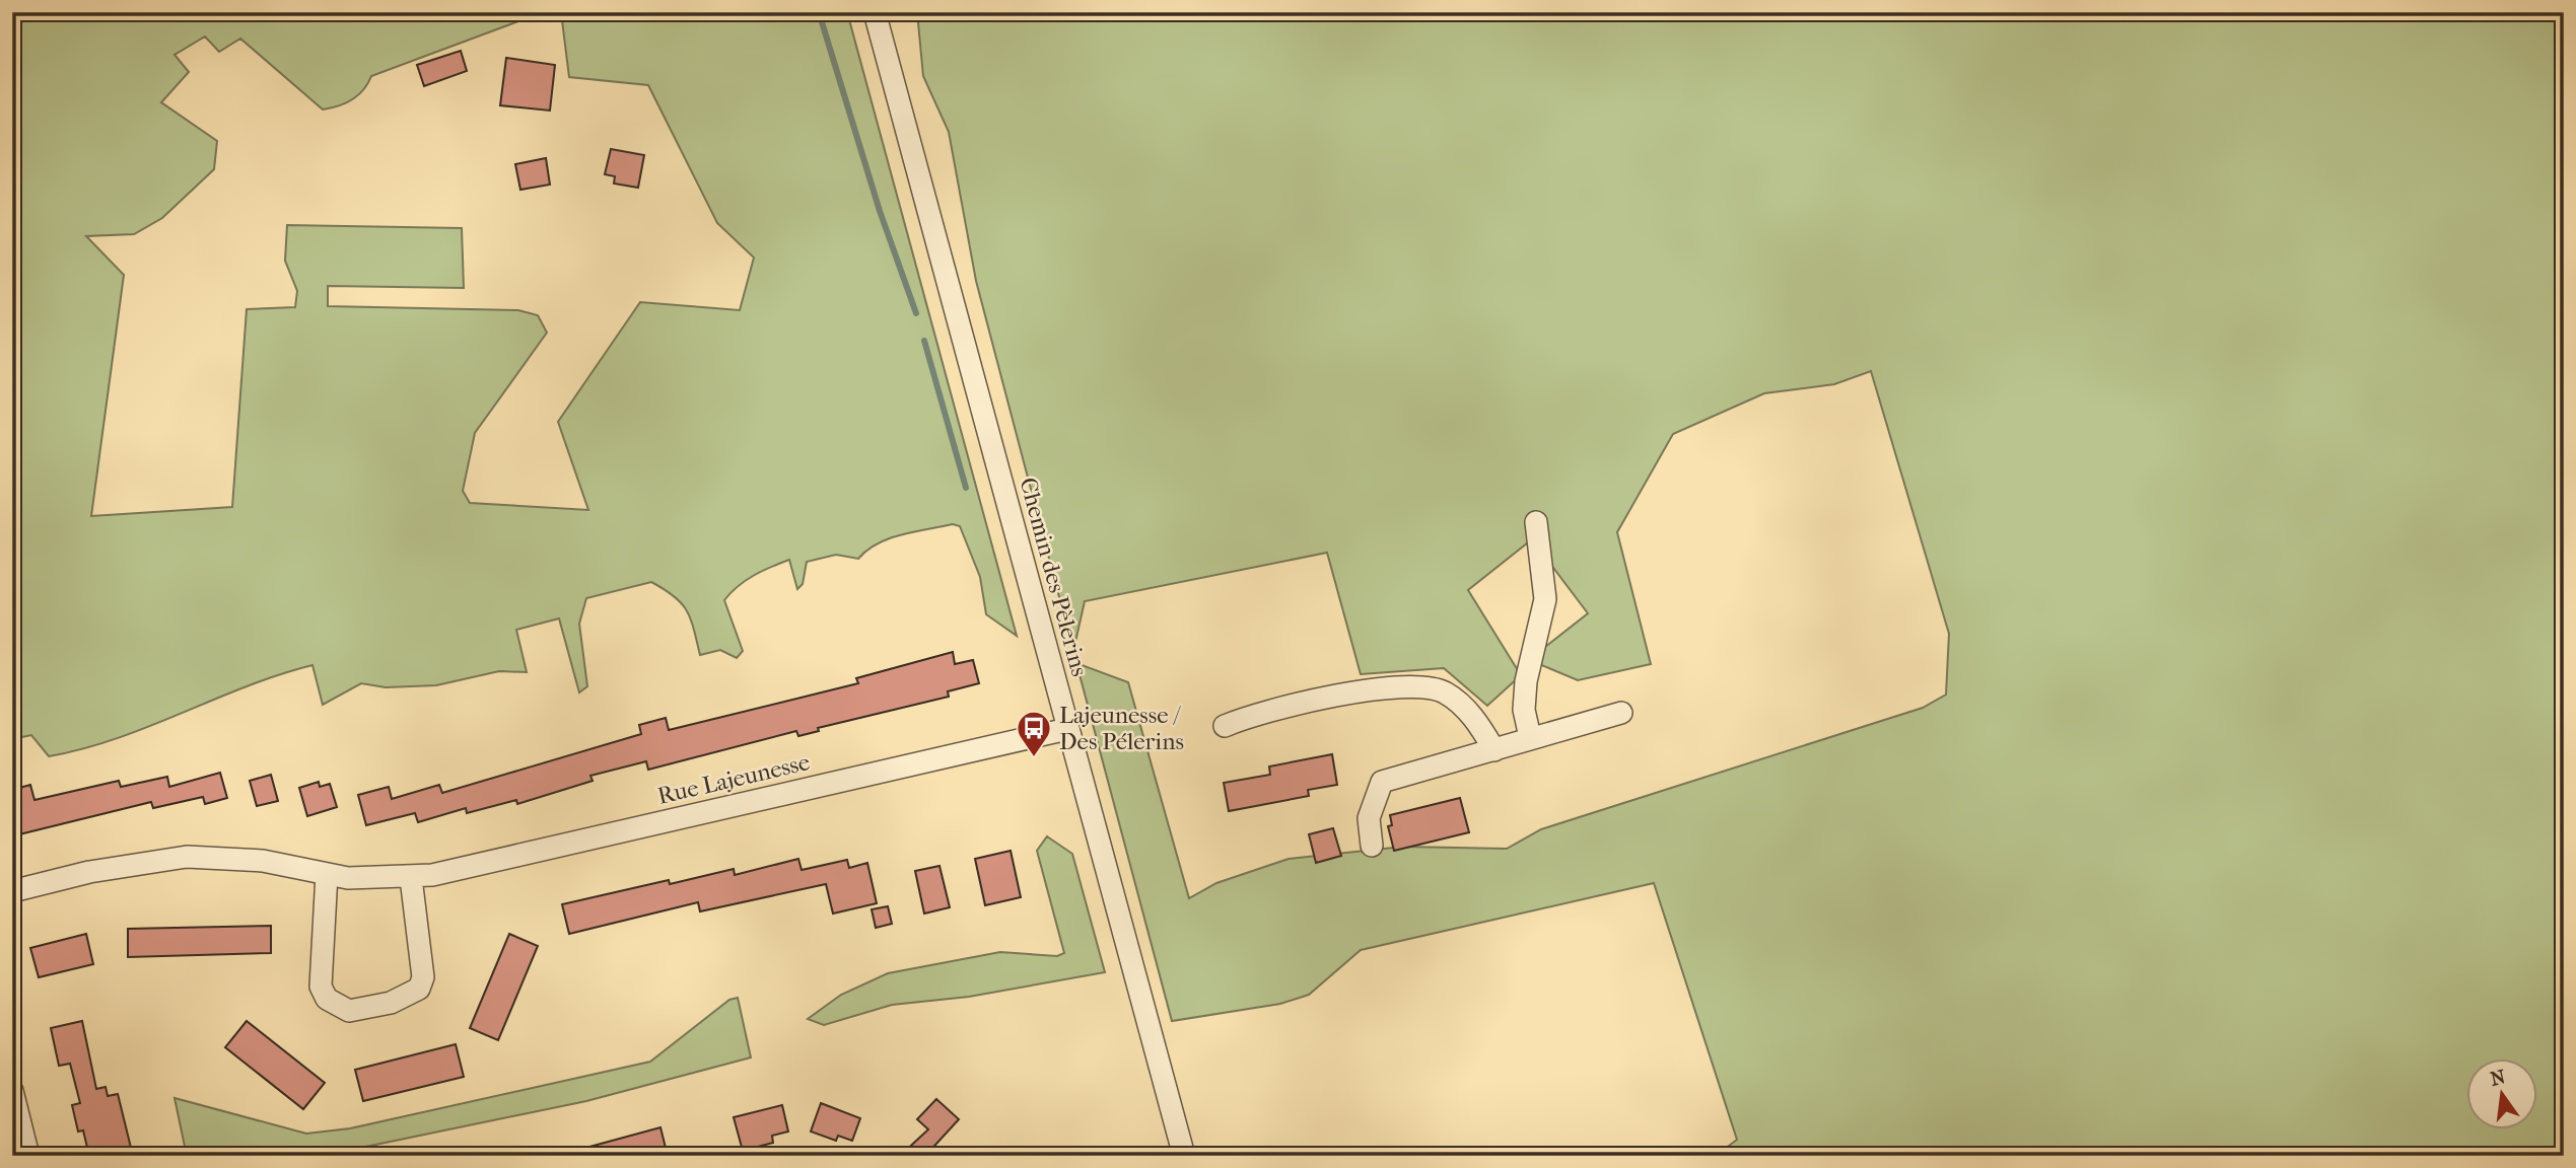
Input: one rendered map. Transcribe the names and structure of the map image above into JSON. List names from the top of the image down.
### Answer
{
  "streets": {
    "street": ["Chemin des Pèlerins", "Rue Lajeunesse"]
  },
  "crossings": [
    ["Chemin des Pèlerins", "Rue Lajeunesse"]
  ],
  "places": {
    "bus stop": ["Lajeunesse / Des Pélerins"]
  },
  "north": "top"
}
